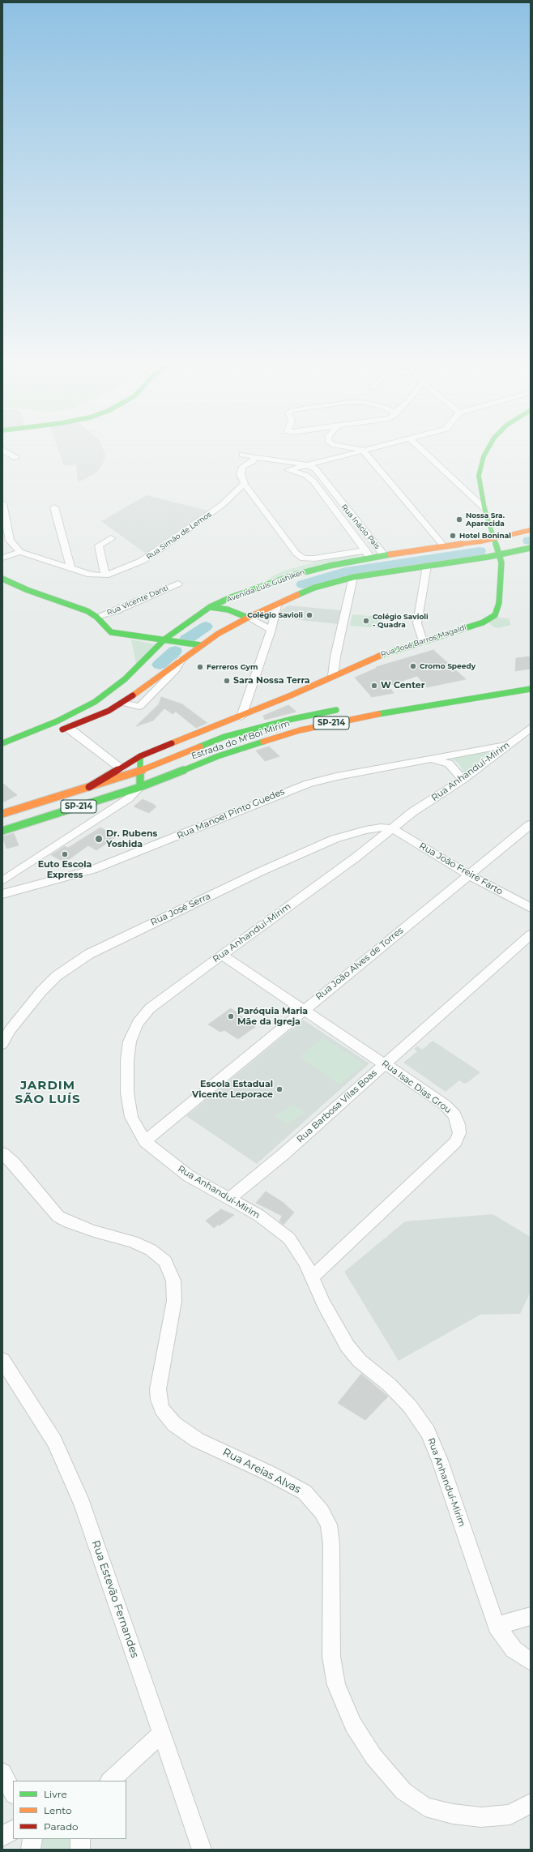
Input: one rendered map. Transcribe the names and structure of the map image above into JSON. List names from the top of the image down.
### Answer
{
  "streets": {
    "main road": [
      "Avenida Luis Gushiken",
      "Rua José Barros Magaldi",
      "SP-214",
      "Estrada do M'Boi Mirim"
    ],
    "street": [
      "Rua Inácio Pais",
      "Rua Simão de Lemos",
      "Rua Vicente Danti",
      "Rua Anhanduí-Mirim",
      "Rua Manoel Pinto Guedes",
      "Rua João Freire Farto",
      "Rua José Serra",
      "Rua João Alves de Torres",
      "Rua Isac Dias Grou",
      "Rua Barbosa Vilas Boas",
      "Rua Areias Alvas",
      "Rua Estevão Fernandes"
    ]
  },
  "crossings": [
    ["Rua Inácio Pais", "Avenida Luis Gushiken"],
    ["Avenida Luis Gushiken", "Rua José Barros Magaldi"],
    ["Rua José Barros Magaldi", "Estrada do M'Boi Mirim"],
    ["Rua Anhanduí-Mirim", "Rua Manoel Pinto Guedes"],
    ["Rua Anhanduí-Mirim", "Rua João Freire Farto"],
    ["Rua Anhanduí-Mirim", "Rua José Serra"],
    ["Rua Anhanduí-Mirim", "Rua João Alves de Torres"],
    ["Rua Anhanduí-Mirim", "Rua Isac Dias Grou"],
    ["Rua Anhanduí-Mirim", "Rua Barbosa Vilas Boas"],
    ["Rua João Freire Farto", "Rua José Serra"],
    ["Rua João Freire Farto", "Rua João Alves de Torres"],
    ["Rua João Alves de Torres", "Rua Isac Dias Grou"],
    ["Rua Isac Dias Grou", "Rua Barbosa Vilas Boas"]
  ],
  "districts": ["JARDIM SÃO LUÍS"],
  "places": [
    "Nossa Sra. Aparecida",
    "Hotel Boninal",
    "Colégio Savioli",
    "Colégio Savioli - Quadra",
    "Cromo Speedy",
    "Ferreros Gym",
    "Sara Nossa Terra",
    "W Center",
    "Dr. Rubens Yoshida",
    "Euto Escola Express",
    "Paróquia Maria Mãe da Igreja",
    "Escola Estadual Vicente Leporace"
  ],
  "legend": ["Livre", "Lento", "Parado"]
}
